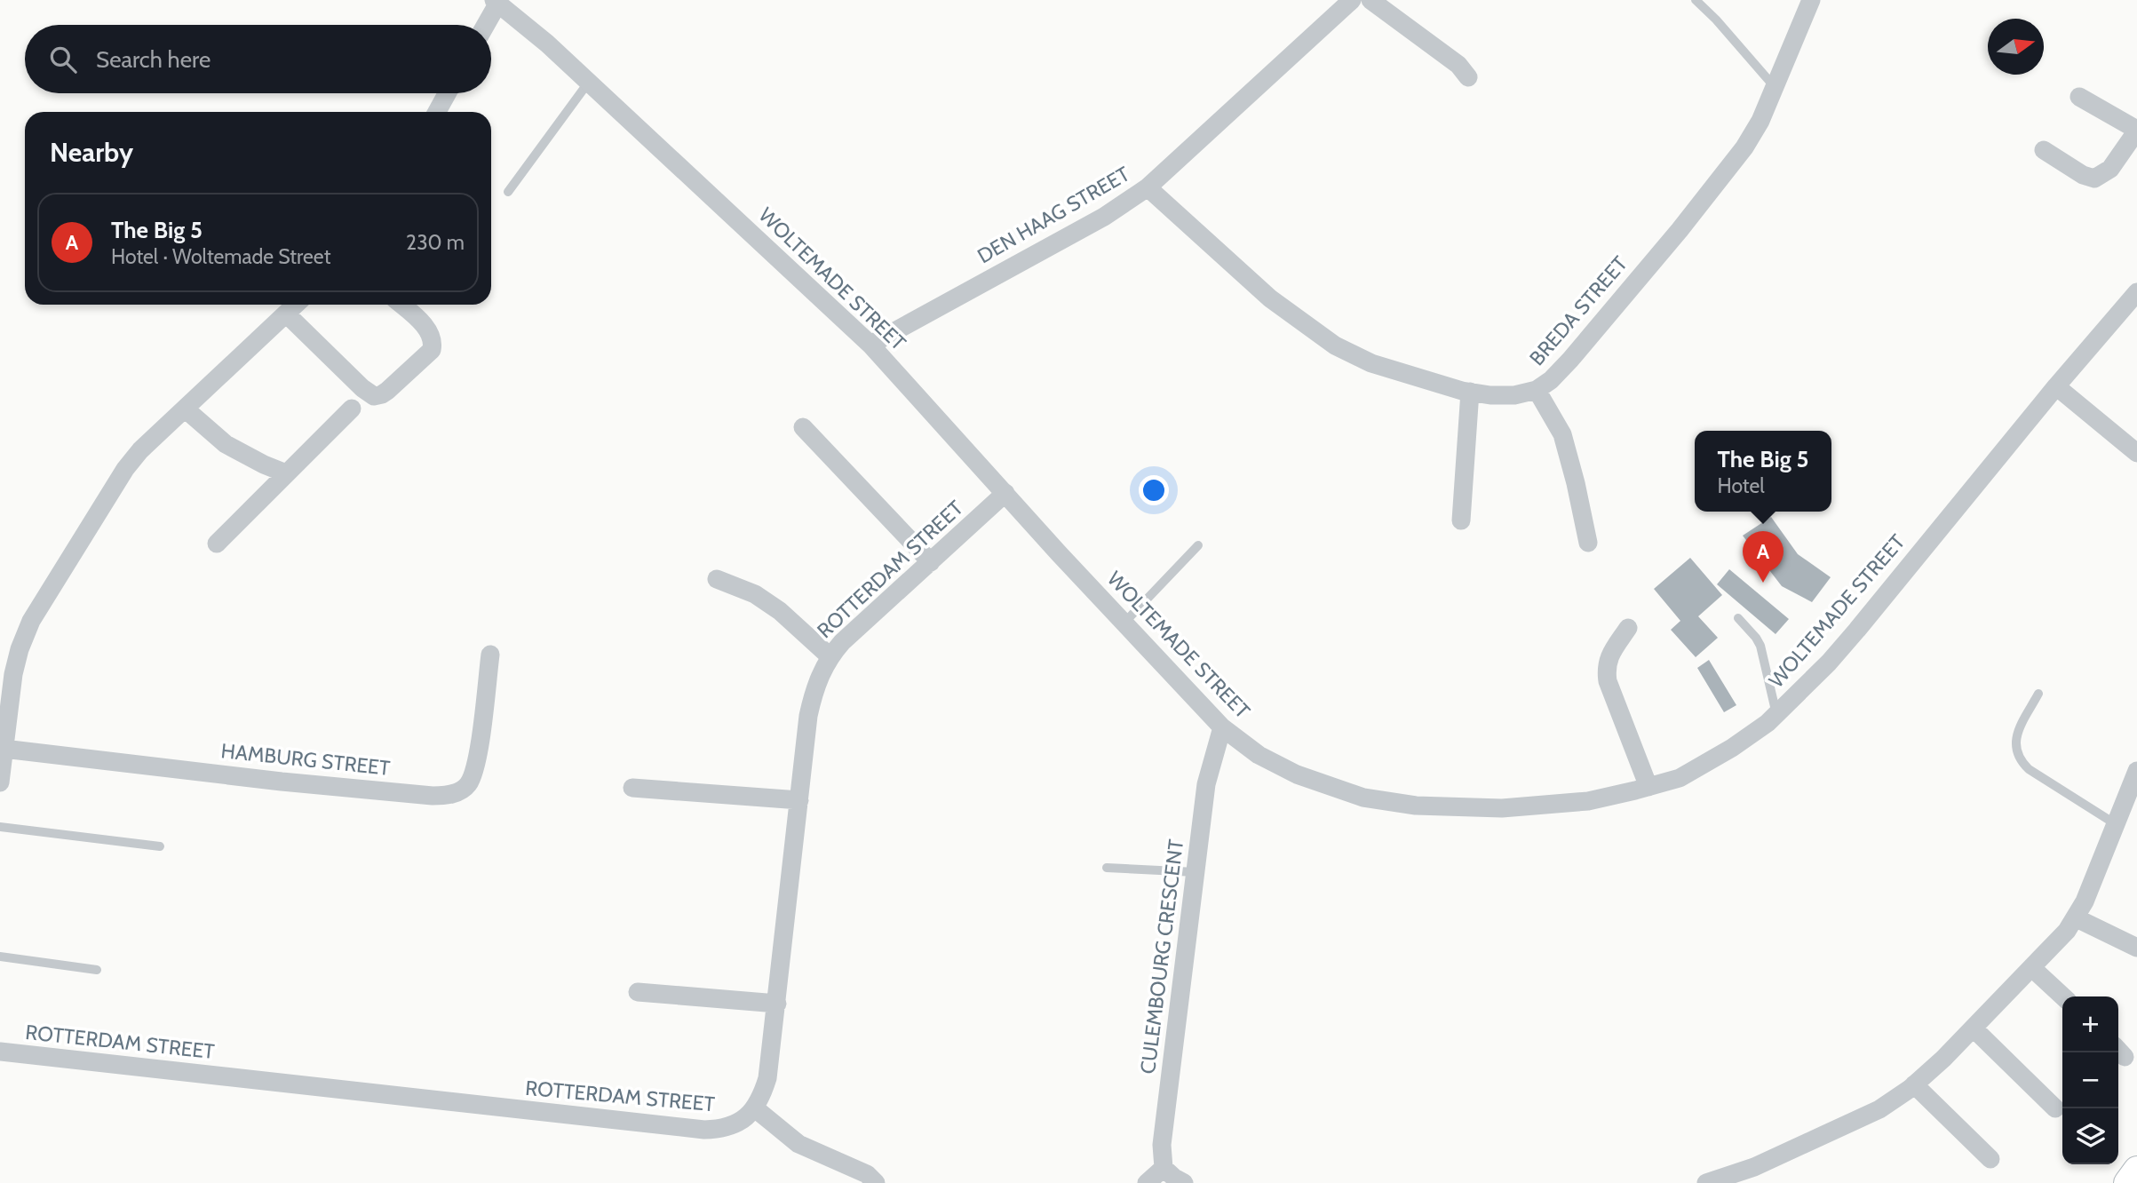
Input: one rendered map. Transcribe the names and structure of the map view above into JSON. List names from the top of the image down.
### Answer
{
  "streets": {
    "street": [
      "DEN HAAG STREET",
      "WOLTEMADE STREET",
      "BREDA STREET",
      "ROTTERDAM STREET",
      "HAMBURG STREET",
      "CULEMBOURG CRESCENT"
    ]
  },
  "crossings": [
    ["DEN HAAG STREET", "WOLTEMADE STREET"],
    ["DEN HAAG STREET", "BREDA STREET"],
    ["WOLTEMADE STREET", "ROTTERDAM STREET"],
    ["WOLTEMADE STREET", "CULEMBOURG CRESCENT"]
  ],
  "north": "right",
  "page": {
    "search": "Search here",
    "heading": "Nearby",
    "list": [
      {
        "mark": "A",
        "name": "The Big 5",
        "note": "Hotel · Woltemade Street",
        "value": "230 m"
      }
    ],
    "popup": ["The Big 5", "Hotel"],
    "pins": "A",
    "map_buttons": ["+", "−"]
  }
}
